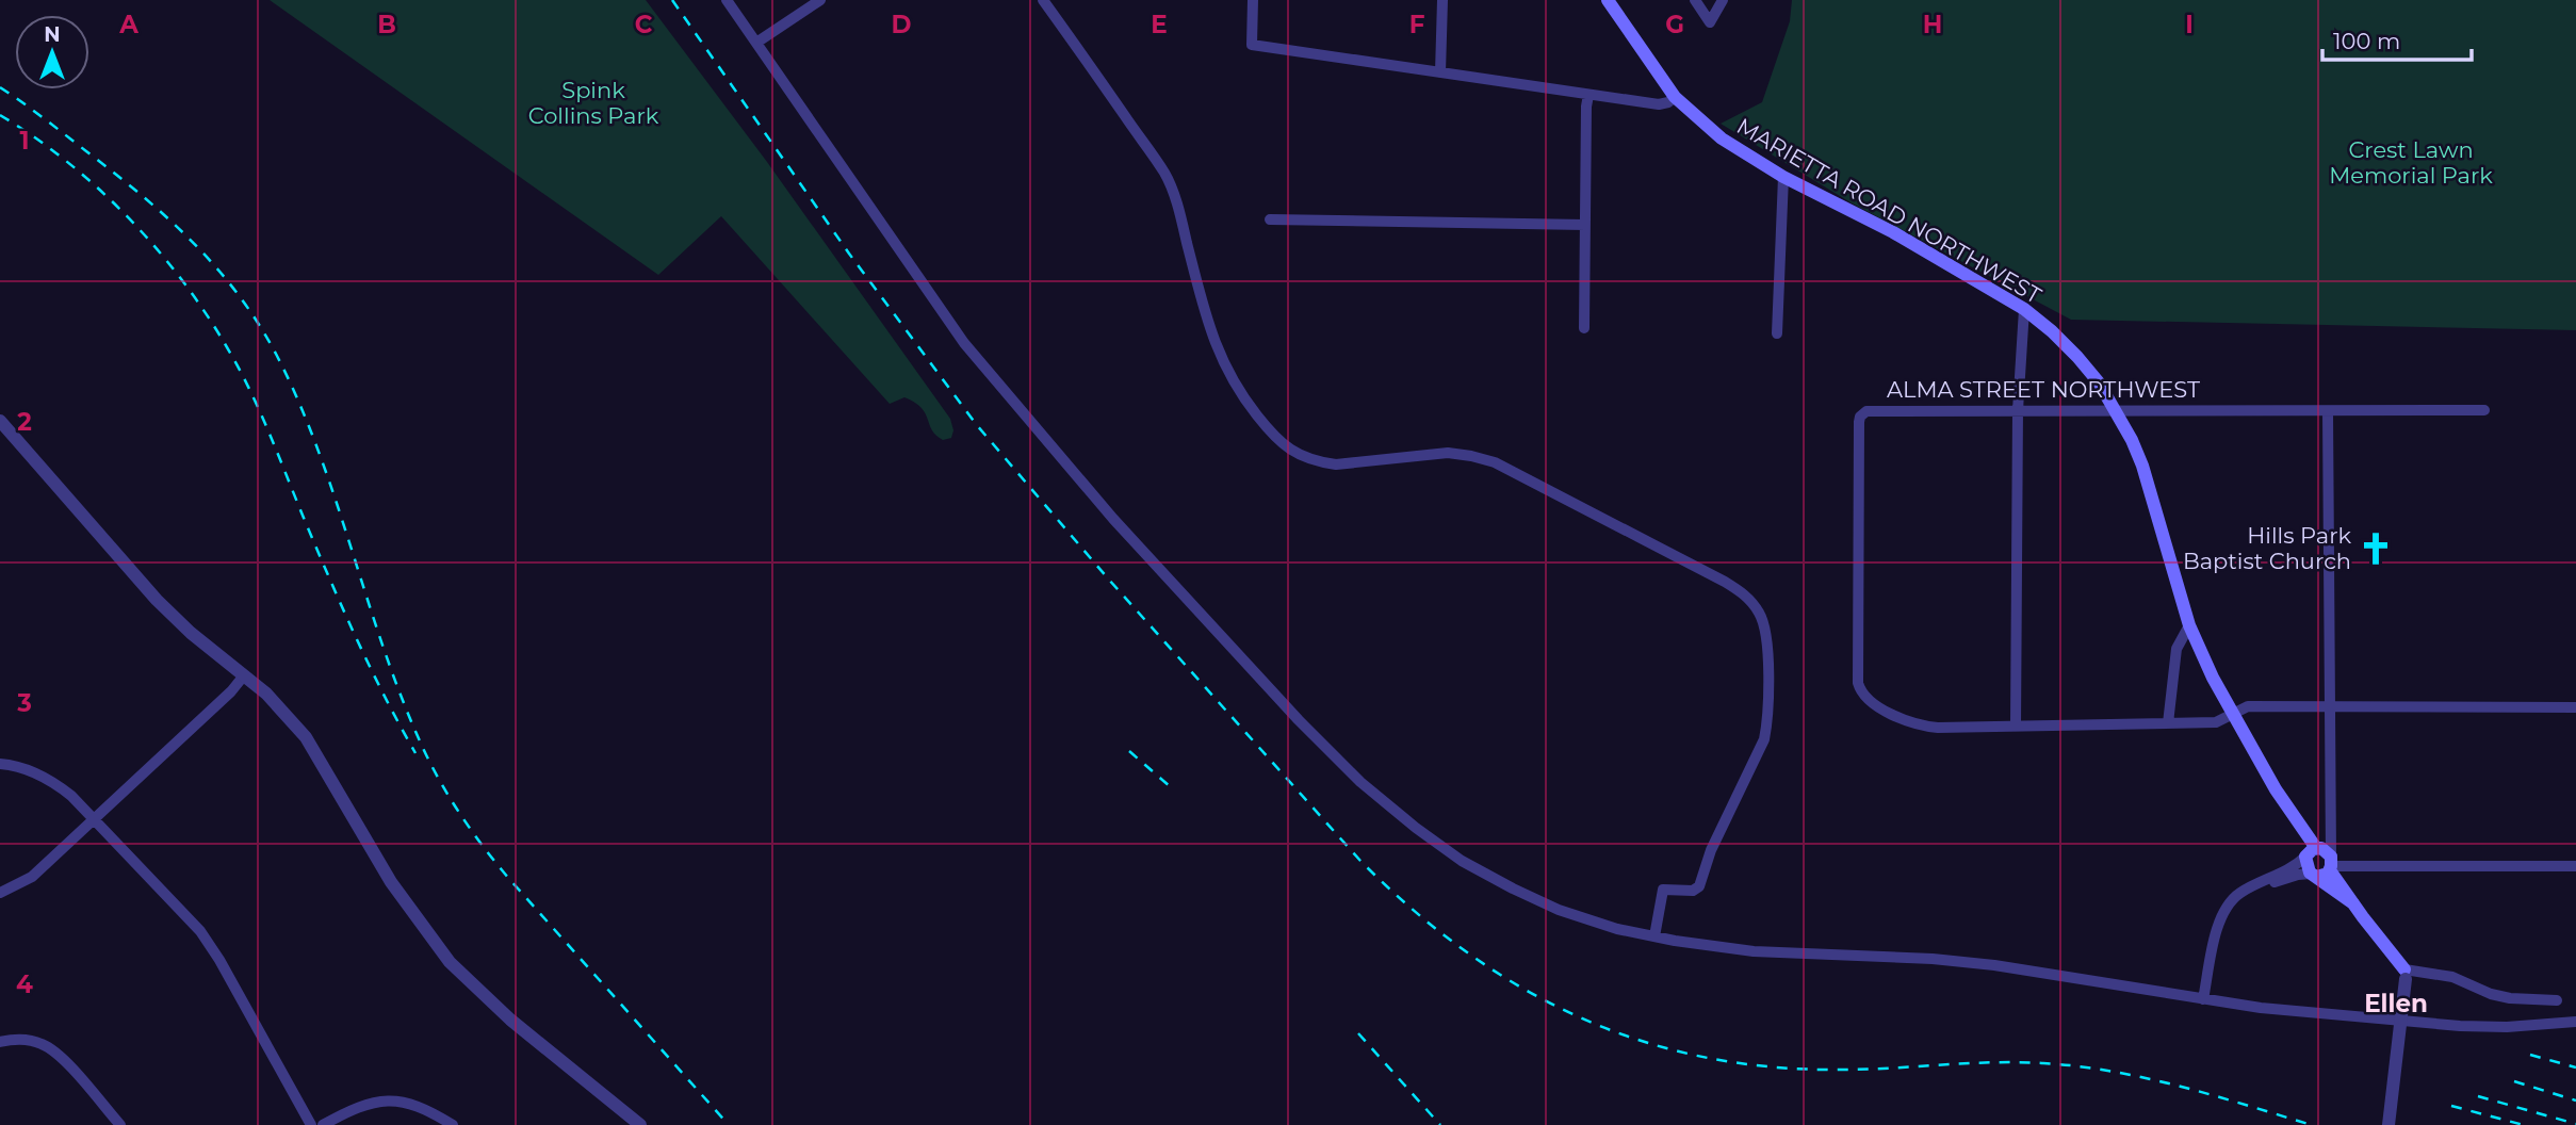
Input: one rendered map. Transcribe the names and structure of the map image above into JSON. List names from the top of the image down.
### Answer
{
  "streets": {
    "main road": ["MARIETTA ROAD NORTHWEST"],
    "street": ["ALMA STREET NORTHWEST"]
  },
  "crossings": [
    ["MARIETTA ROAD NORTHWEST", "ALMA STREET NORTHWEST"]
  ],
  "districts": ["Ellen"],
  "parks": ["Spink Collins Park", "Crest Lawn Memorial Park"],
  "places": {
    "church": ["Hills Park Baptist Church"]
  },
  "scale_bar": "100 m",
  "north": "top",
  "grid": {
    "columns": [
      "A",
      "B",
      "C",
      "D",
      "E",
      "F",
      "G",
      "H",
      "I"
    ],
    "rows": [
      "1",
      "2",
      "3",
      "4"
    ]
  }
}
